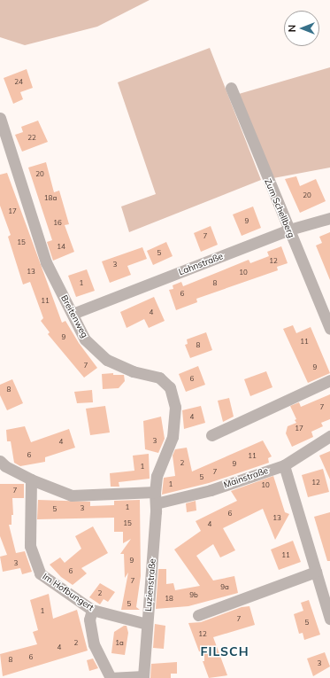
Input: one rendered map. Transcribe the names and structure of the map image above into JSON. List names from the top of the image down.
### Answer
{
  "streets": {
    "street": [
      "Zum Schellberg",
      "Lahnstraße",
      "Breitenweg",
      "Mainstraße",
      "Luzienstraße",
      "Im Hofbungert"
    ]
  },
  "crossings": [
    ["Zum Schellberg", "Lahnstraße"],
    ["Lahnstraße", "Breitenweg"],
    ["Breitenweg", "Luzienstraße"],
    ["Mainstraße", "Luzienstraße"],
    ["Luzienstraße", "Im Hofbungert"]
  ],
  "districts": ["FILSCH"],
  "house_numbers": [
    "24",
    "22",
    "20",
    "20",
    "18a",
    "17",
    "9",
    "16",
    "7",
    "15",
    "14",
    "5",
    "12",
    "3",
    "13",
    "10",
    "1",
    "8",
    "6",
    "11",
    "4",
    "9",
    "11",
    "8",
    "7",
    "9",
    "6",
    "8",
    "7",
    "4",
    "17",
    "3",
    "4",
    "6",
    "11",
    "2",
    "9",
    "1",
    "7",
    "5",
    "12",
    "1",
    "10",
    "7",
    "1",
    "3",
    "5",
    "6",
    "13",
    "15",
    "4",
    "11",
    "9",
    "3",
    "6",
    "7",
    "9a",
    "2",
    "9b",
    "18",
    "5",
    "1",
    "7",
    "5",
    "12",
    "2",
    "1a",
    "4",
    "6",
    "8",
    "3"
  ],
  "north": "left"
}
